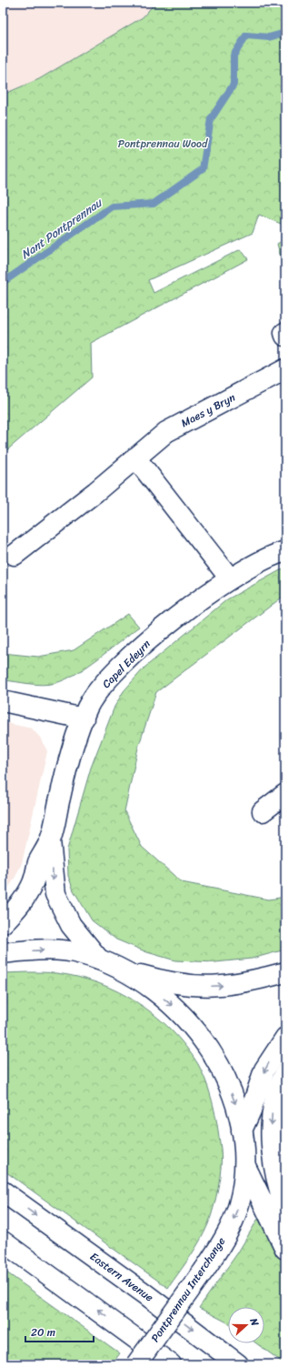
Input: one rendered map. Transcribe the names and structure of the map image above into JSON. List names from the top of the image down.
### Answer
{
  "streets": {
    "main road": [
      "Maes y Bryn",
      "Capel Edeyrn",
      "Eastern Avenue",
      "Pontprennau Interchange"
    ]
  },
  "crossings": [
    ["Capel Edeyrn", "Pontprennau Interchange"]
  ],
  "water": ["Nant Pontprennau"],
  "parks": ["Pontprennau Wood"],
  "scale_bar": "20 m",
  "north": "right"
}
